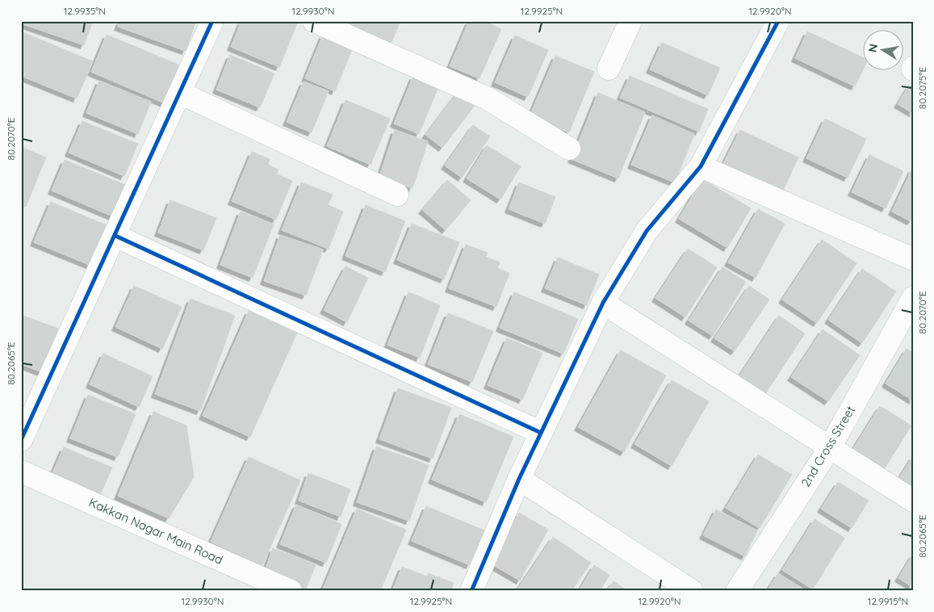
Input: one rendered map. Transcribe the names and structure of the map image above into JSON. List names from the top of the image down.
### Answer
{
  "streets": {
    "street": ["2nd Cross Street", "Kakkan Nagar Main Road"]
  },
  "north": "left",
  "coordinates": [
    "12.9935°N",
    "12.9930°N",
    "12.9925°N",
    "12.9920°N",
    "80.2075°E",
    "80.2070°E",
    "80.2065°E",
    "12.9915°N"
  ]
}
